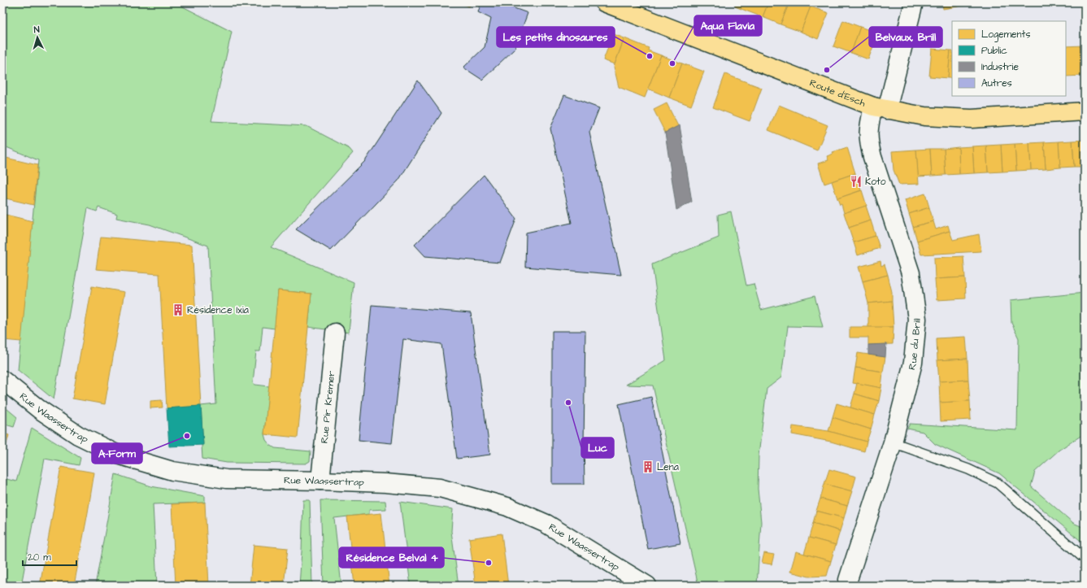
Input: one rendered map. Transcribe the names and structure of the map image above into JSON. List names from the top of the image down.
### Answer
{
  "streets": {
    "main road": ["Route d'Esch"],
    "street": ["Rue du Brill", "Rue Pir Kremer", "Rue Waassertrap"]
  },
  "crossings": [
    ["Route d'Esch", "Rue du Brill"],
    ["Rue Pir Kremer", "Rue Waassertrap"]
  ],
  "places": {
    "other": [
      "Les petits dinosaures",
      "Aqua Flavia",
      "Belvaux, Brill",
      "Luc",
      "A-Form",
      "Résidence Belval 4"
    ],
    "restaurant": ["Koto"],
    "building": ["Résidence Ixia", "Lena"]
  },
  "legend": [
    "Logements",
    "Public",
    "Industrie",
    "Autres"
  ],
  "scale_bar": "20 m",
  "north": "top"
}
